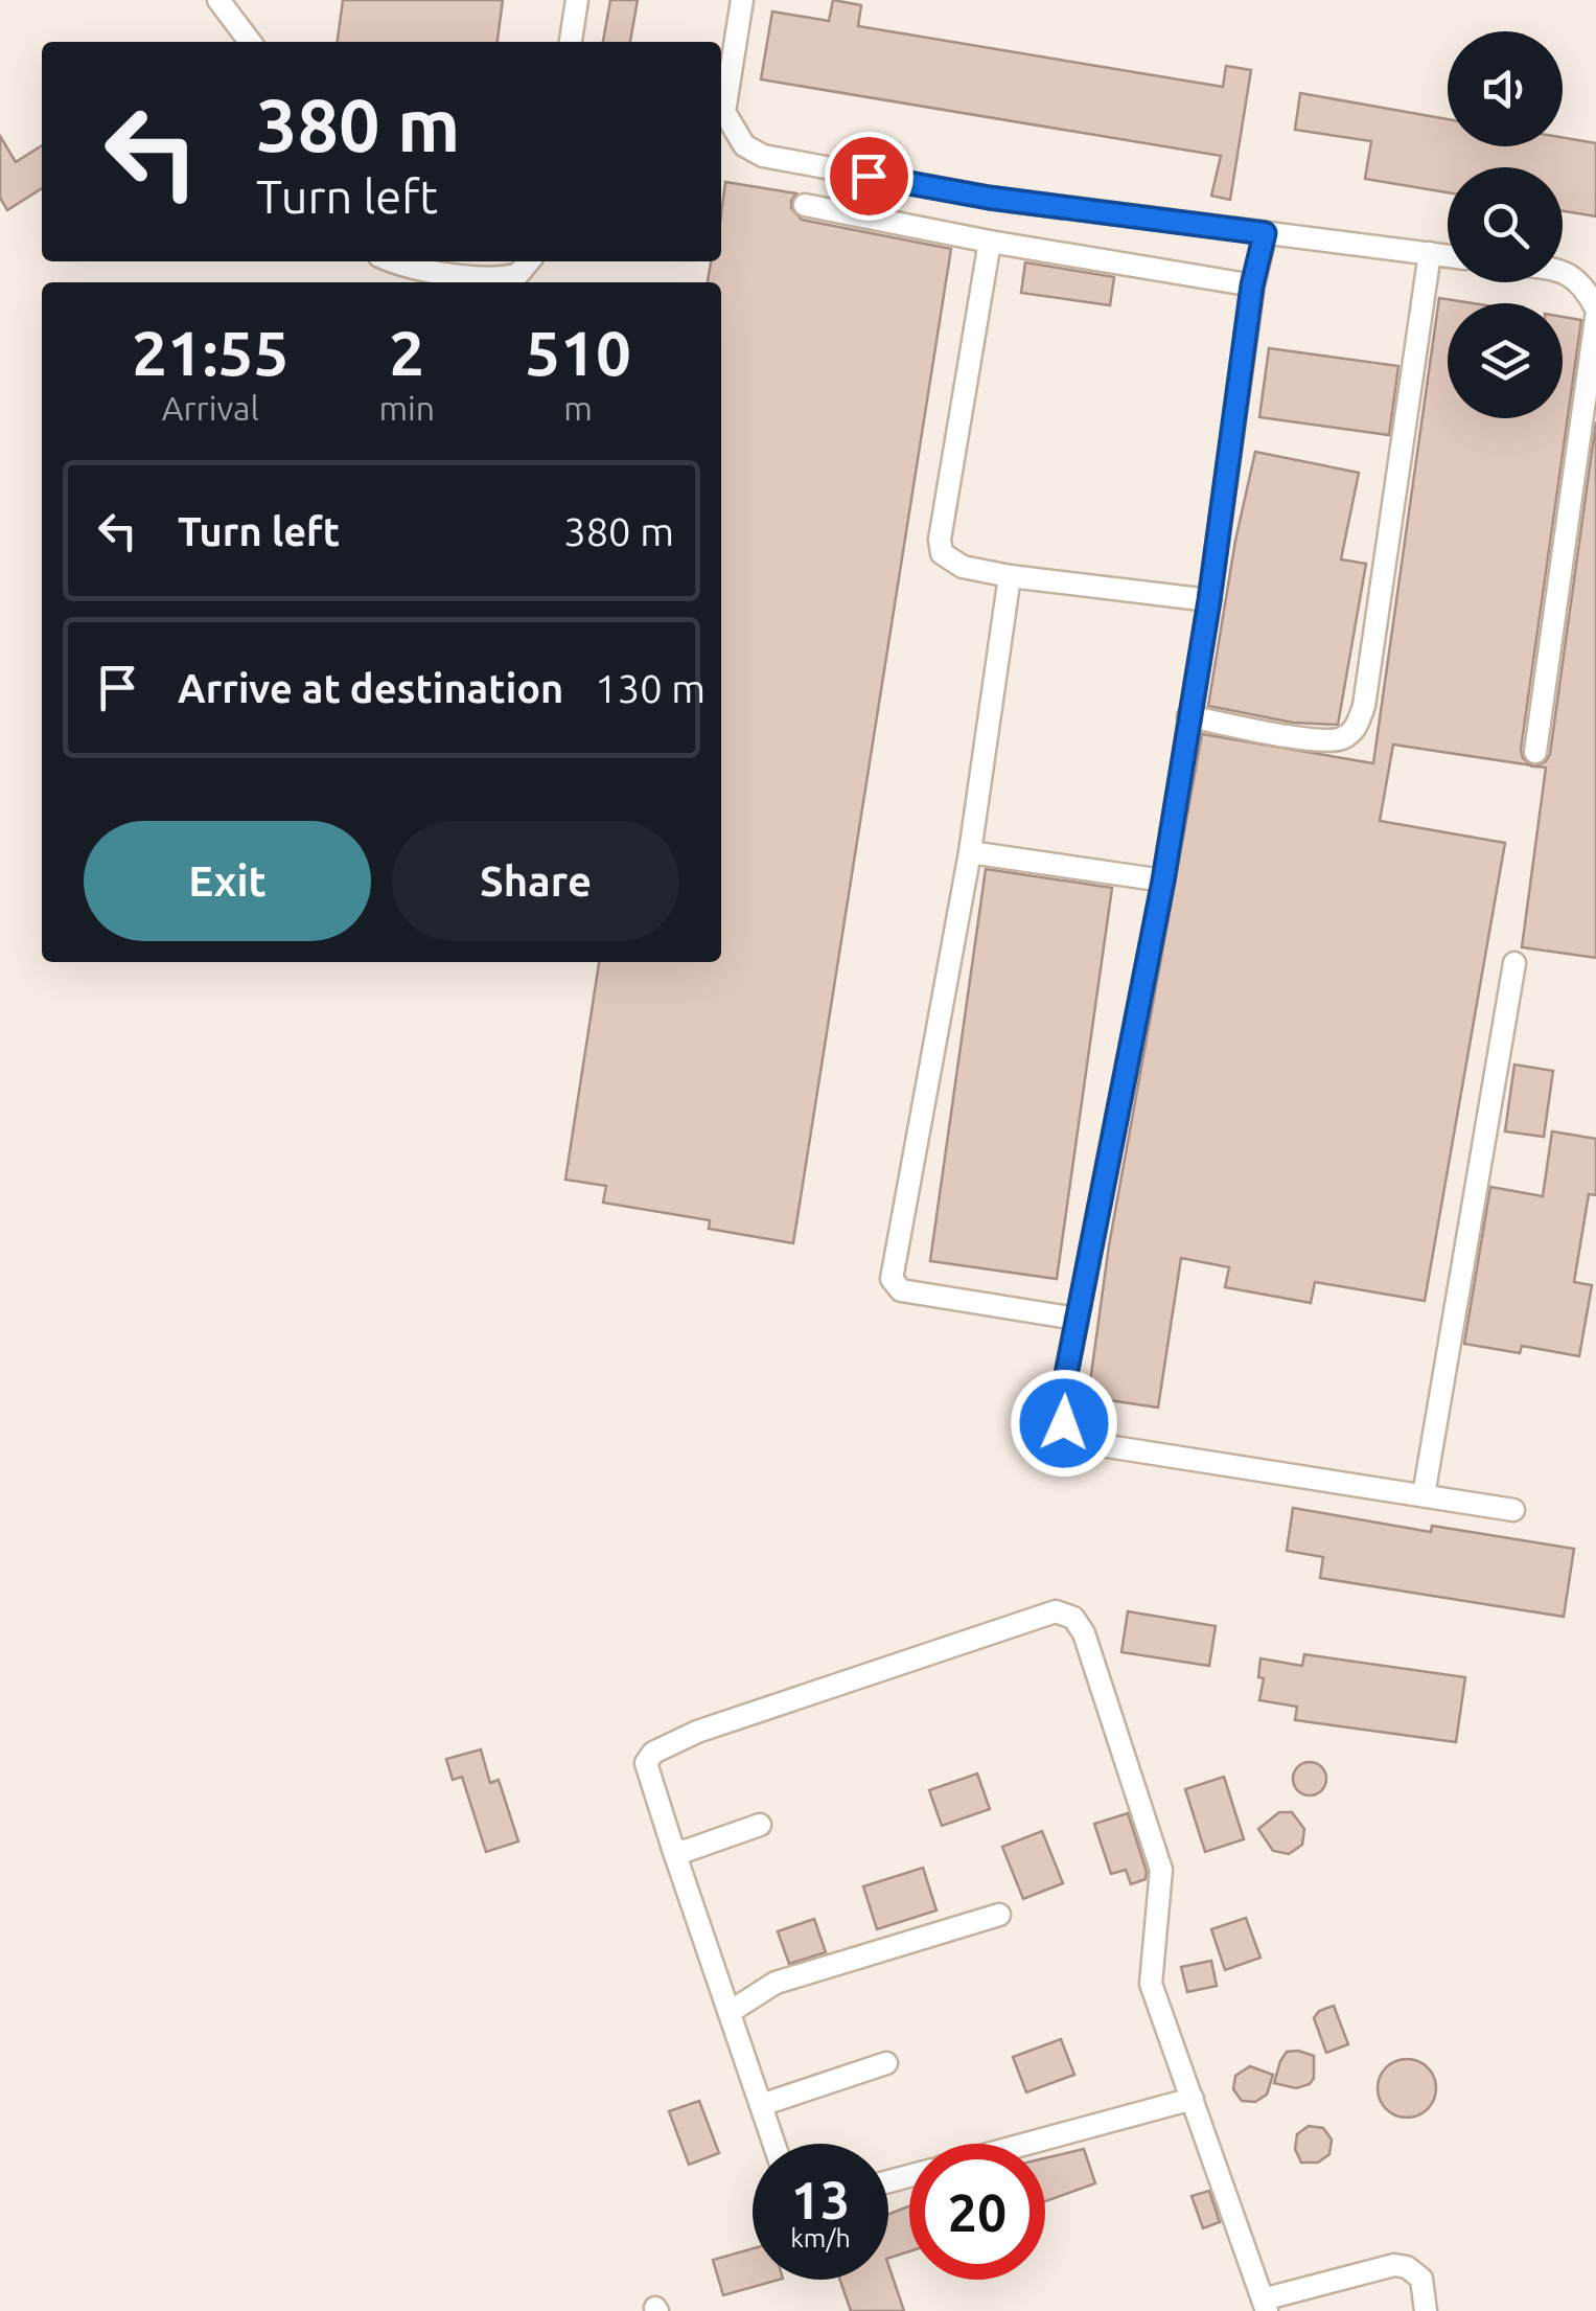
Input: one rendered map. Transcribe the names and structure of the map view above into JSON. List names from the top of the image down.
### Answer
{
  "page": {
    "turn": ["380 m", "Turn left"],
    "eta": [
      "21:55",
      "Arrival",
      "2",
      "min",
      "510",
      "m"
    ],
    "list": [
      {
        "name": "Turn left",
        "value": "380 m"
      },
      {
        "name": "Arrive at destination",
        "value": "130 m"
      }
    ],
    "buttons": ["Exit", "Share"],
    "speed": "13 km/h",
    "limit": "20"
  }
}
